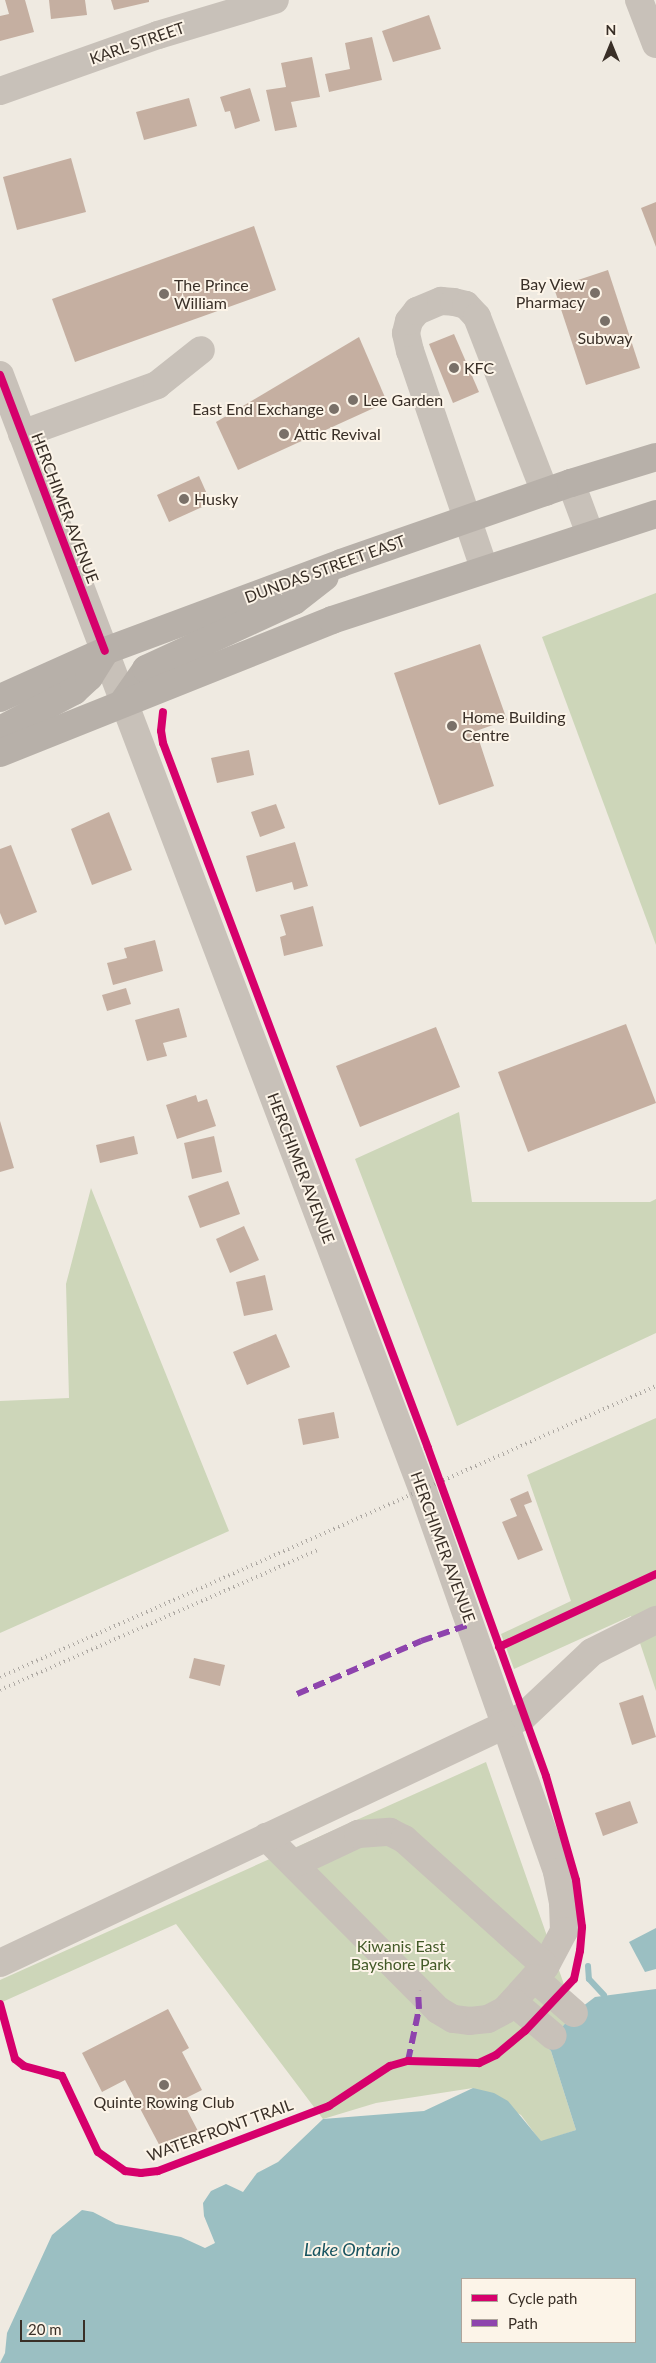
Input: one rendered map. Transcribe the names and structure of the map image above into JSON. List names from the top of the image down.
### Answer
{
  "streets": {
    "main road": ["DUNDAS STREET EAST"],
    "street": ["KARL STREET", "HERCHIMER AVENUE"],
    "cycle path": ["WATERFRONT TRAIL"]
  },
  "crossings": [
    ["HERCHIMER AVENUE", "DUNDAS STREET EAST"]
  ],
  "water": ["Lake Ontario"],
  "parks": ["Kiwanis East Bayshore Park"],
  "places": [
    "Bay View Pharmacy",
    "The Prince William",
    "Subway",
    "KFC",
    "Lee Garden",
    "East End Exchange",
    "Attic Revival",
    "Husky",
    "Home Building Centre",
    "Quinte Rowing Club"
  ],
  "legend": ["Cycle path", "Path"],
  "scale_bar": "20 m",
  "north": "top"
}
